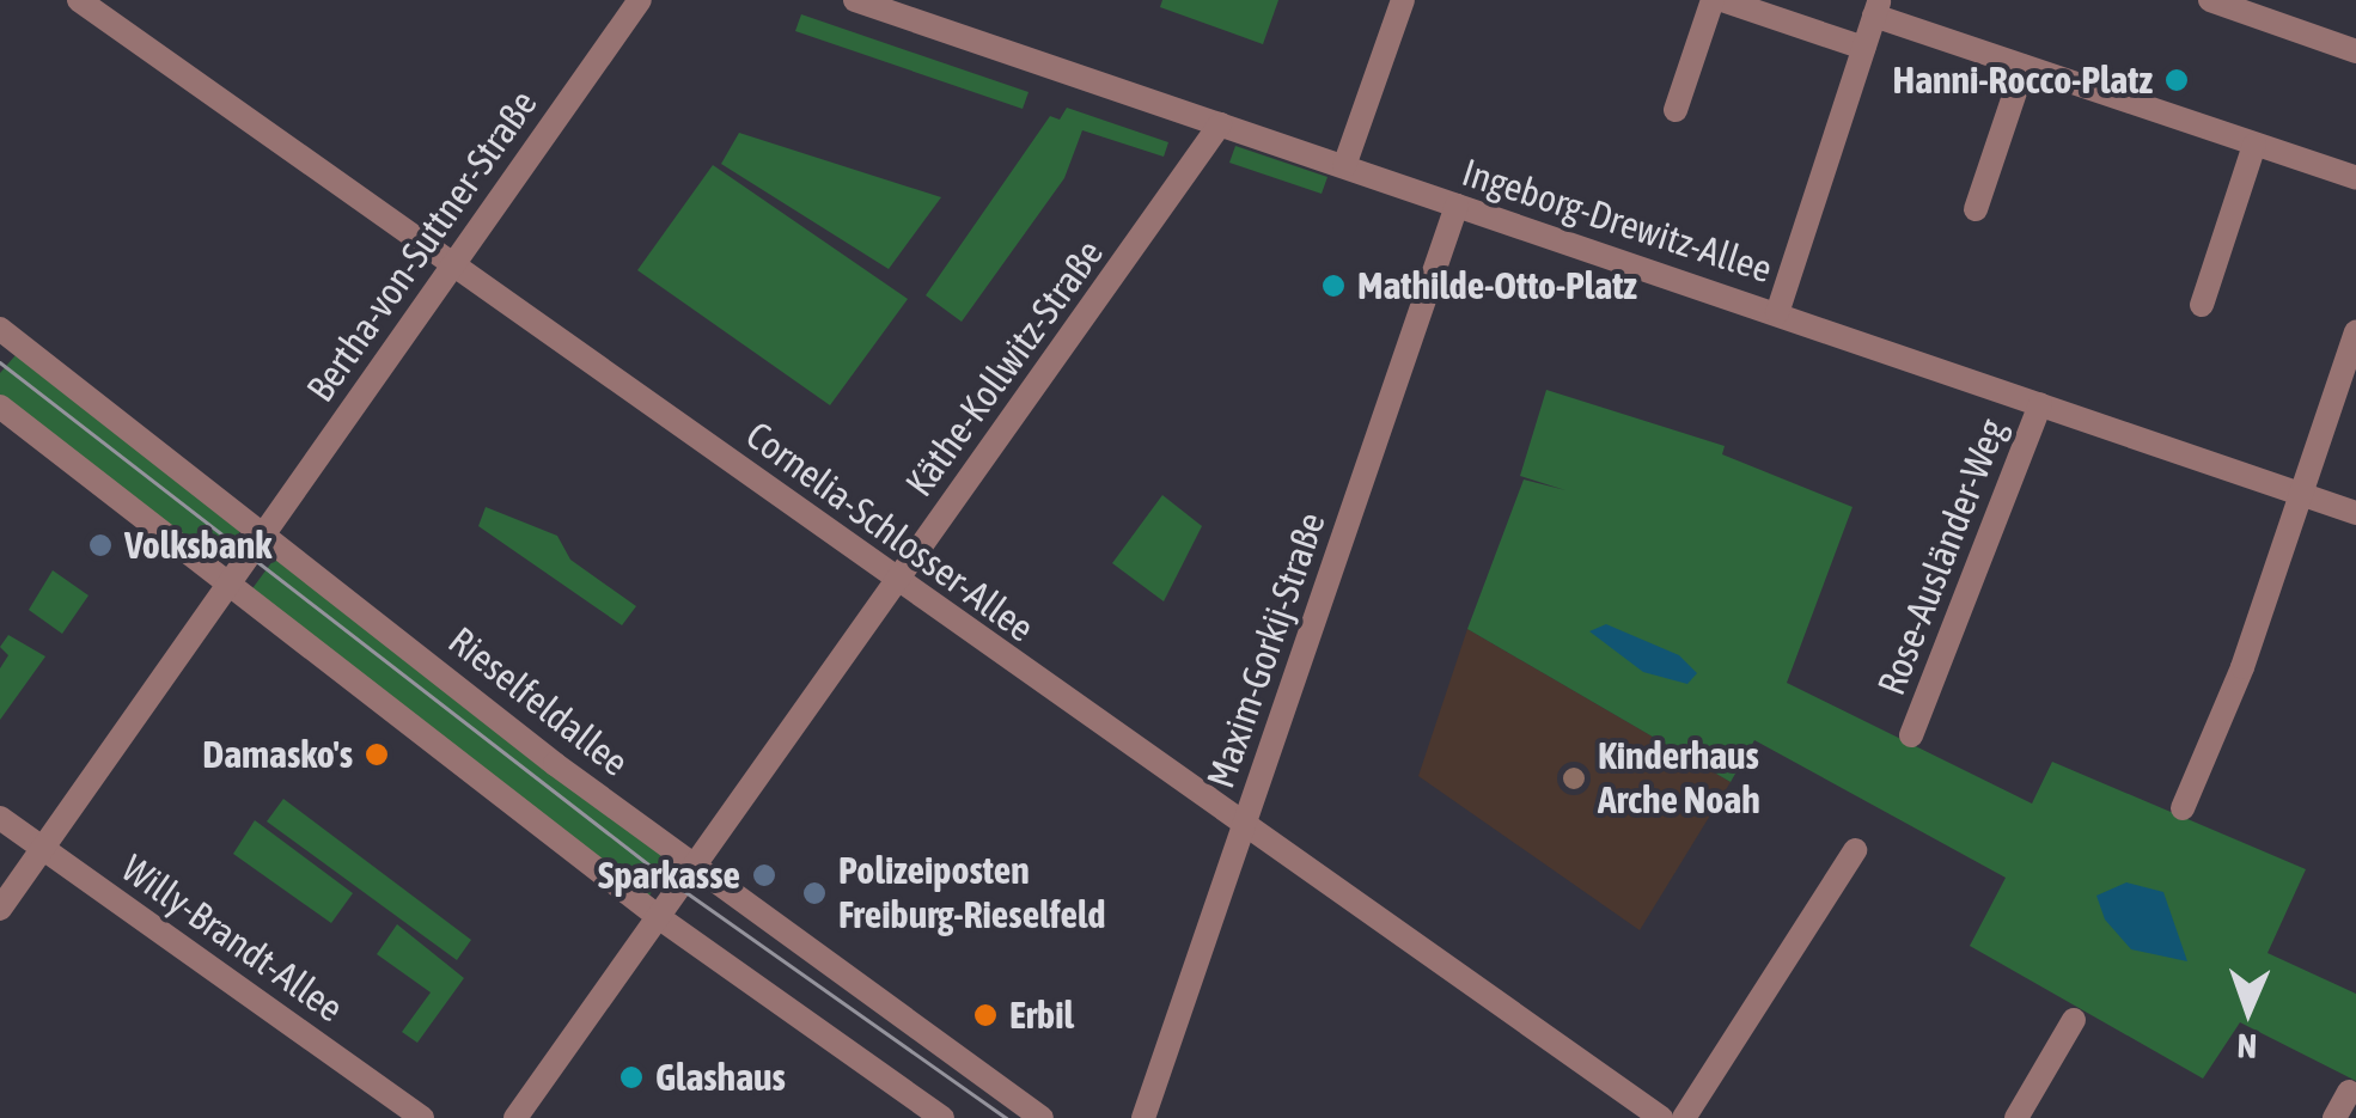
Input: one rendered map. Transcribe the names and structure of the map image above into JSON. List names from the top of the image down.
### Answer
{
  "streets": {
    "street": [
      "Ingeborg-Drewitz-Allee",
      "Bertha-von-Suttner-Straße",
      "Käthe-Kollwitz-Straße",
      "Cornelia-Schlosser-Allee",
      "Rose-Ausländer-Weg",
      "Maxim-Gorkij-Straße",
      "Rieselfeldallee",
      "Willy-Brandt-Allee"
    ]
  },
  "crossings": [
    ["Ingeborg-Drewitz-Allee", "Käthe-Kollwitz-Straße"],
    ["Ingeborg-Drewitz-Allee", "Rose-Ausländer-Weg"],
    ["Ingeborg-Drewitz-Allee", "Maxim-Gorkij-Straße"],
    ["Bertha-von-Suttner-Straße", "Cornelia-Schlosser-Allee"],
    ["Bertha-von-Suttner-Straße", "Rieselfeldallee"],
    ["Bertha-von-Suttner-Straße", "Willy-Brandt-Allee"],
    ["Käthe-Kollwitz-Straße", "Cornelia-Schlosser-Allee"],
    ["Käthe-Kollwitz-Straße", "Rieselfeldallee"],
    ["Cornelia-Schlosser-Allee", "Maxim-Gorkij-Straße"]
  ],
  "places": [
    "Hanni-Rocco-Platz",
    "Mathilde-Otto-Platz",
    "Volksbank",
    "Damasko's",
    "Kinderhaus Arche Noah",
    "Sparkasse",
    "Polizeiposten Freiburg-Rieselfeld",
    "Erbil",
    "Glashaus"
  ],
  "north": "bottom"
}
